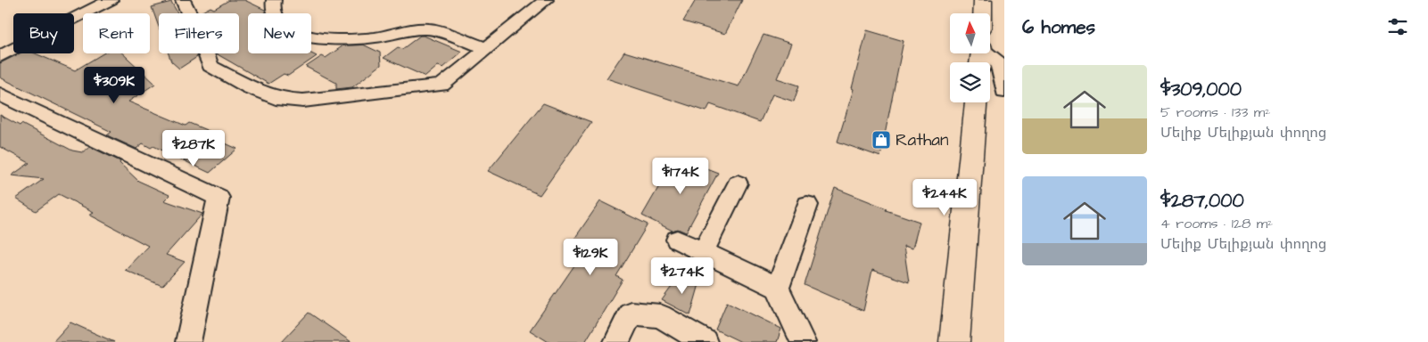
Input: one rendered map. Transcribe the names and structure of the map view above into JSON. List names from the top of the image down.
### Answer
{
  "places": {
    "shop": ["Rathan"]
  },
  "north": "top",
  "page": {
    "heading": "6 homes",
    "chip": [
      "Buy",
      "Rent",
      "Filters",
      "New"
    ],
    "list": [
      {
        "name": "$309,000",
        "note": "5 rooms · 133 m² · Մելիք Մելիքյան փողոց"
      },
      {
        "name": "$287,000",
        "note": "4 rooms · 128 m² · Մելիք Մելիքյան փողոց"
      }
    ],
    "price": [
      "$309K",
      "$287K",
      "$174K",
      "$244K",
      "$129K",
      "$274K"
    ]
  }
}
